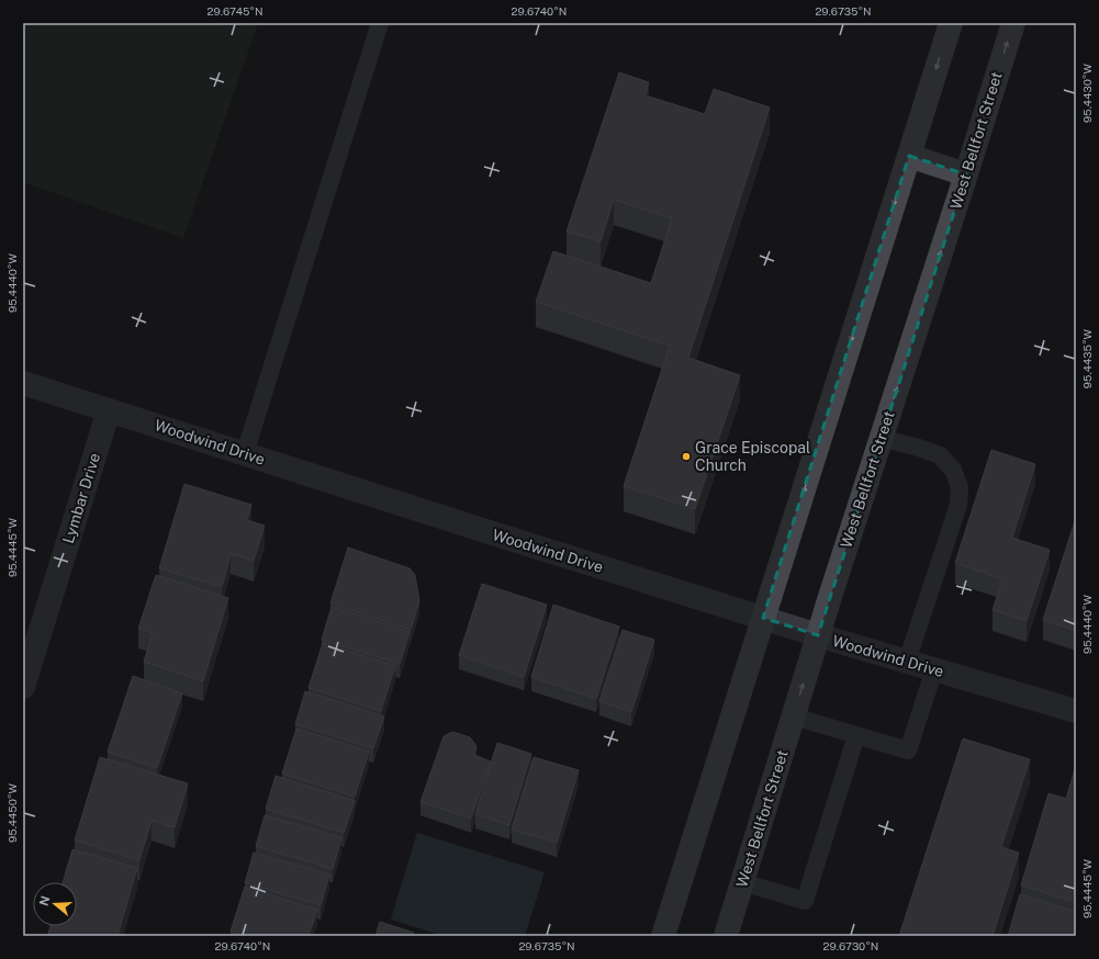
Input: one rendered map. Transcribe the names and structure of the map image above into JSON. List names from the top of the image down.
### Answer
{
  "streets": {
    "main road": ["West Bellfort Street"],
    "street": ["Woodwind Drive", "Lymbar Drive"]
  },
  "crossings": [
    ["West Bellfort Street", "Woodwind Drive"],
    ["Woodwind Drive", "Lymbar Drive"]
  ],
  "places": ["Grace Episcopal Church"],
  "north": "left",
  "coordinates": [
    "29.6745°N",
    "29.6740°N",
    "29.6735°N",
    "95.4430°W",
    "95.4440°W",
    "95.4435°W",
    "95.4445°W",
    "95.4450°W",
    "29.6730°N"
  ]
}
